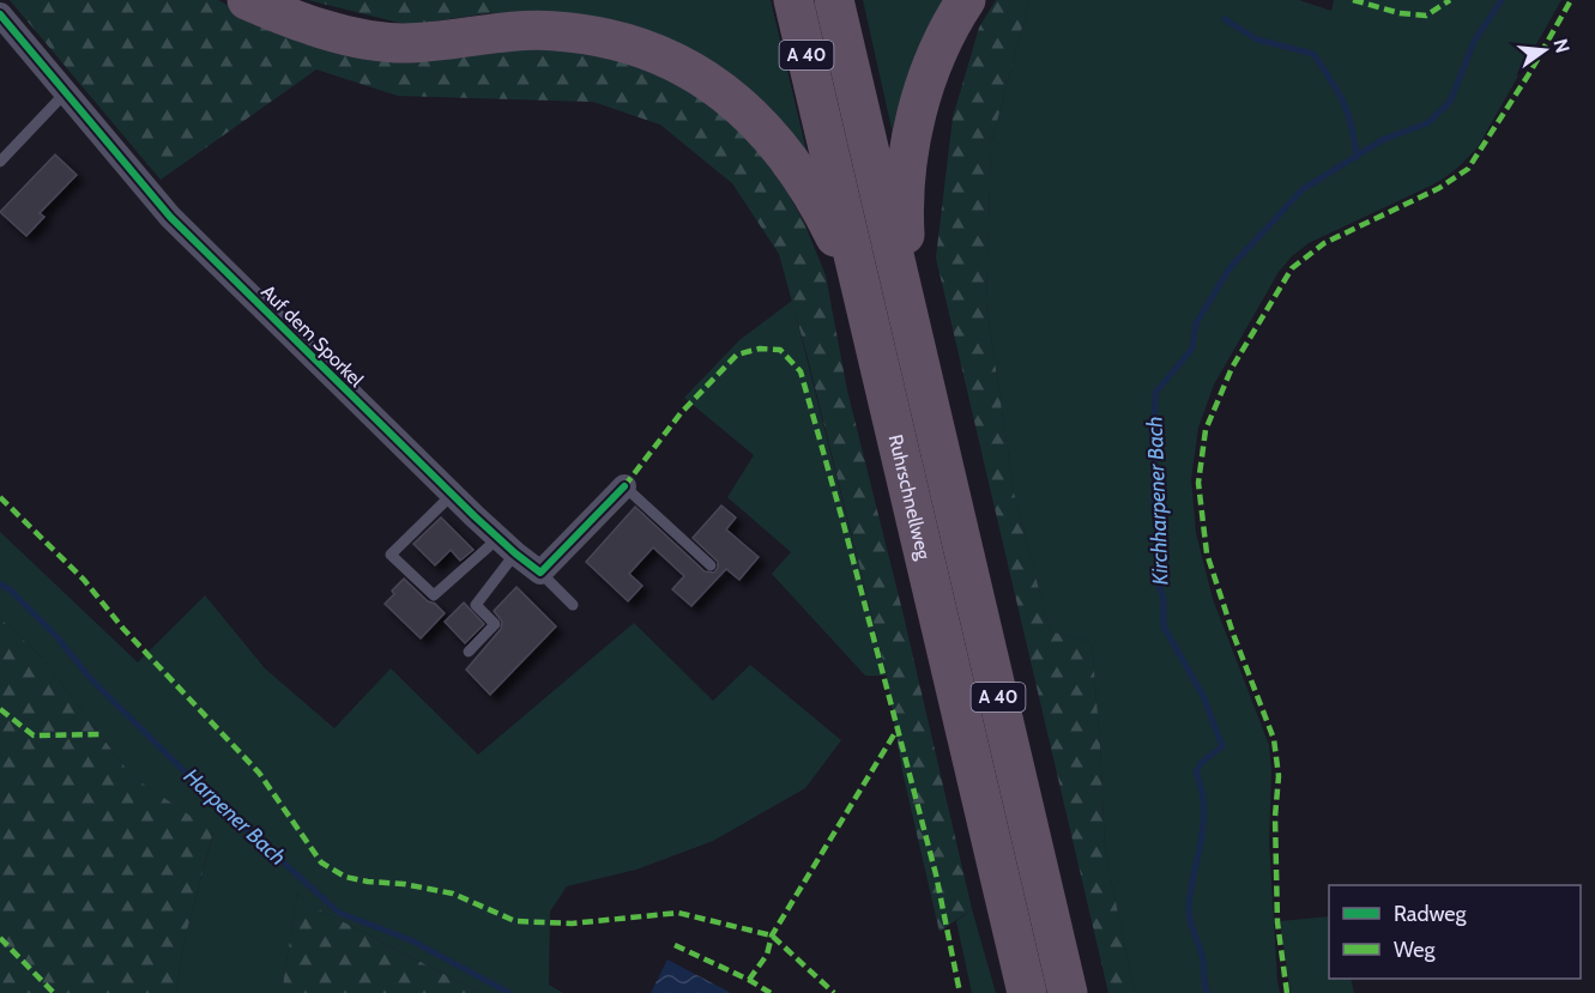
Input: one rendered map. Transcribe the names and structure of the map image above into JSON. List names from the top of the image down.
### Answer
{
  "streets": {
    "highway": ["A 40", "Ruhrschnellweg"],
    "street": ["Auf dem Sporkel"]
  },
  "water": ["Kirchharpener Bach", "Harpener Bach"],
  "legend": ["Radweg", "Weg"],
  "north": "right"
}
